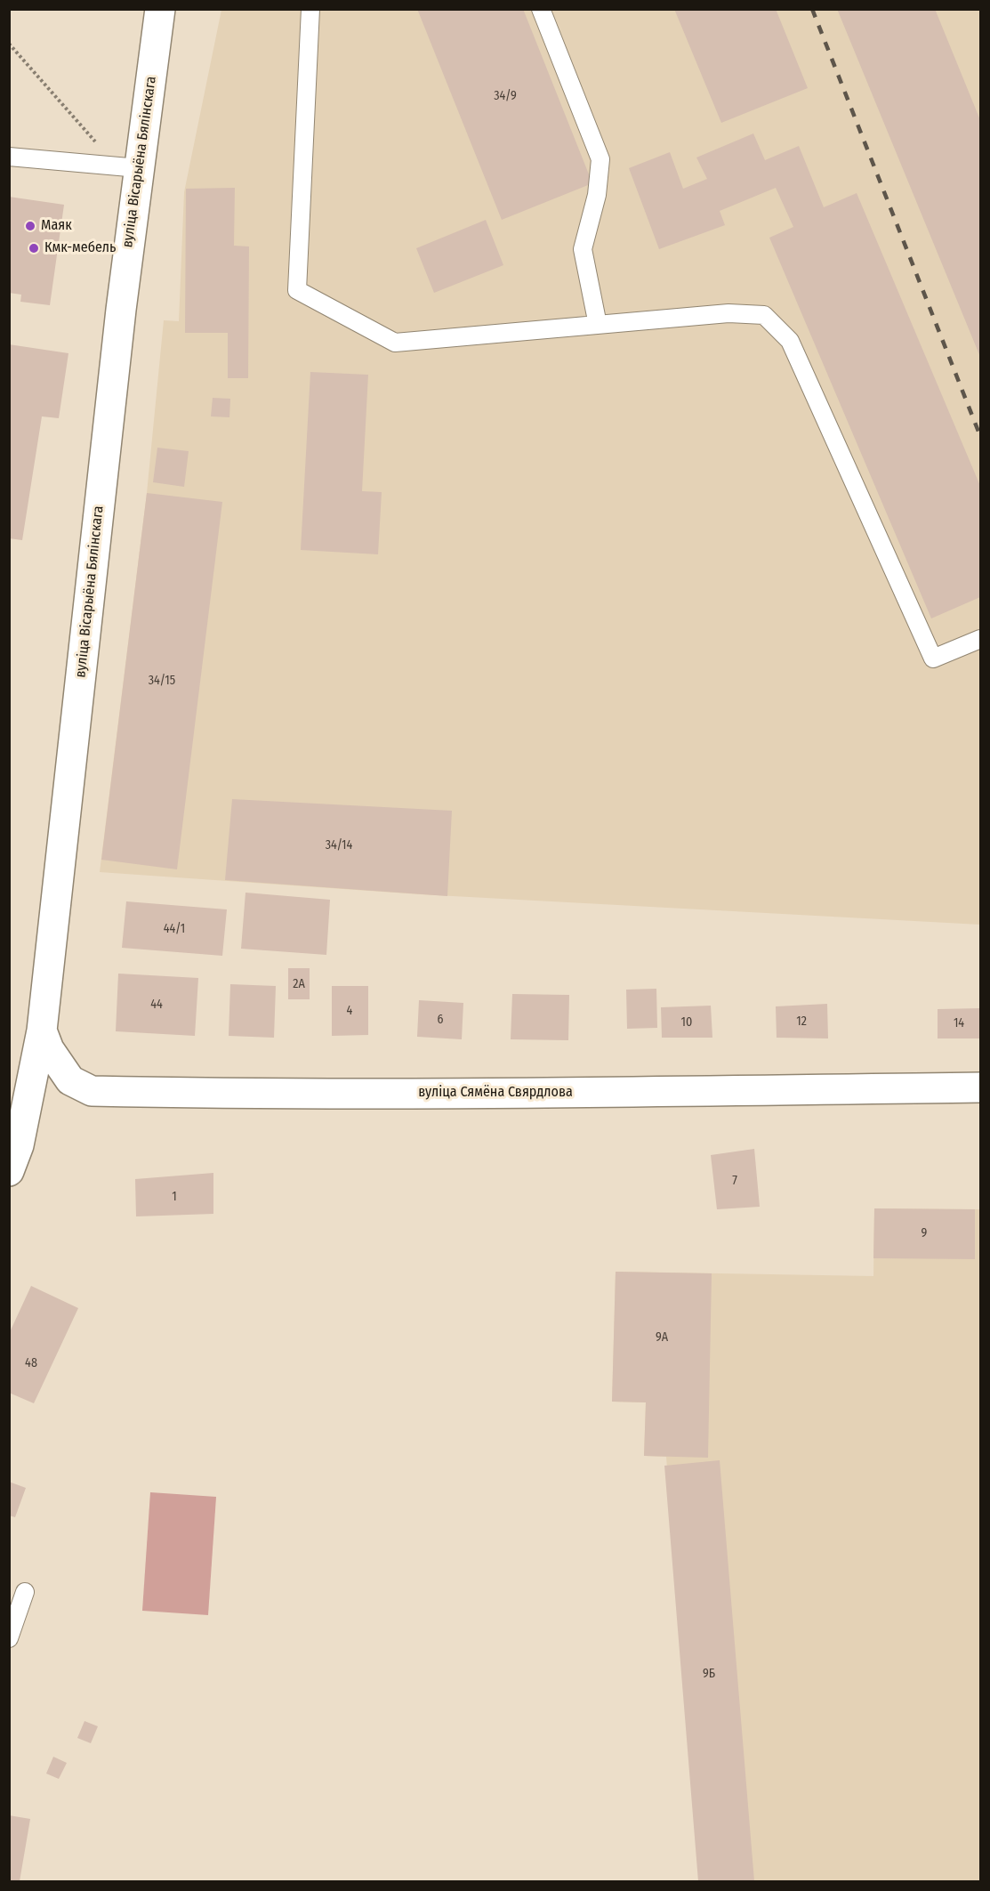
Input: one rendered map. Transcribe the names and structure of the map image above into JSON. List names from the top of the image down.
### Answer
{
  "streets": {
    "street": ["вуліца Вісарыёна Бялінскага", "вуліца Сямёна Свярдлова"]
  },
  "crossings": [
    ["вуліца Вісарыёна Бялінскага", "вуліца Сямёна Свярдлова"]
  ],
  "places": ["Маяк", "Кмк-мебель"],
  "house_numbers": [
    "34/9",
    "34/15",
    "34/14",
    "44/1",
    "2А",
    "44",
    "4",
    "6",
    "12",
    "10",
    "14",
    "7",
    "1",
    "9",
    "9А",
    "48",
    "9Б"
  ]
}
